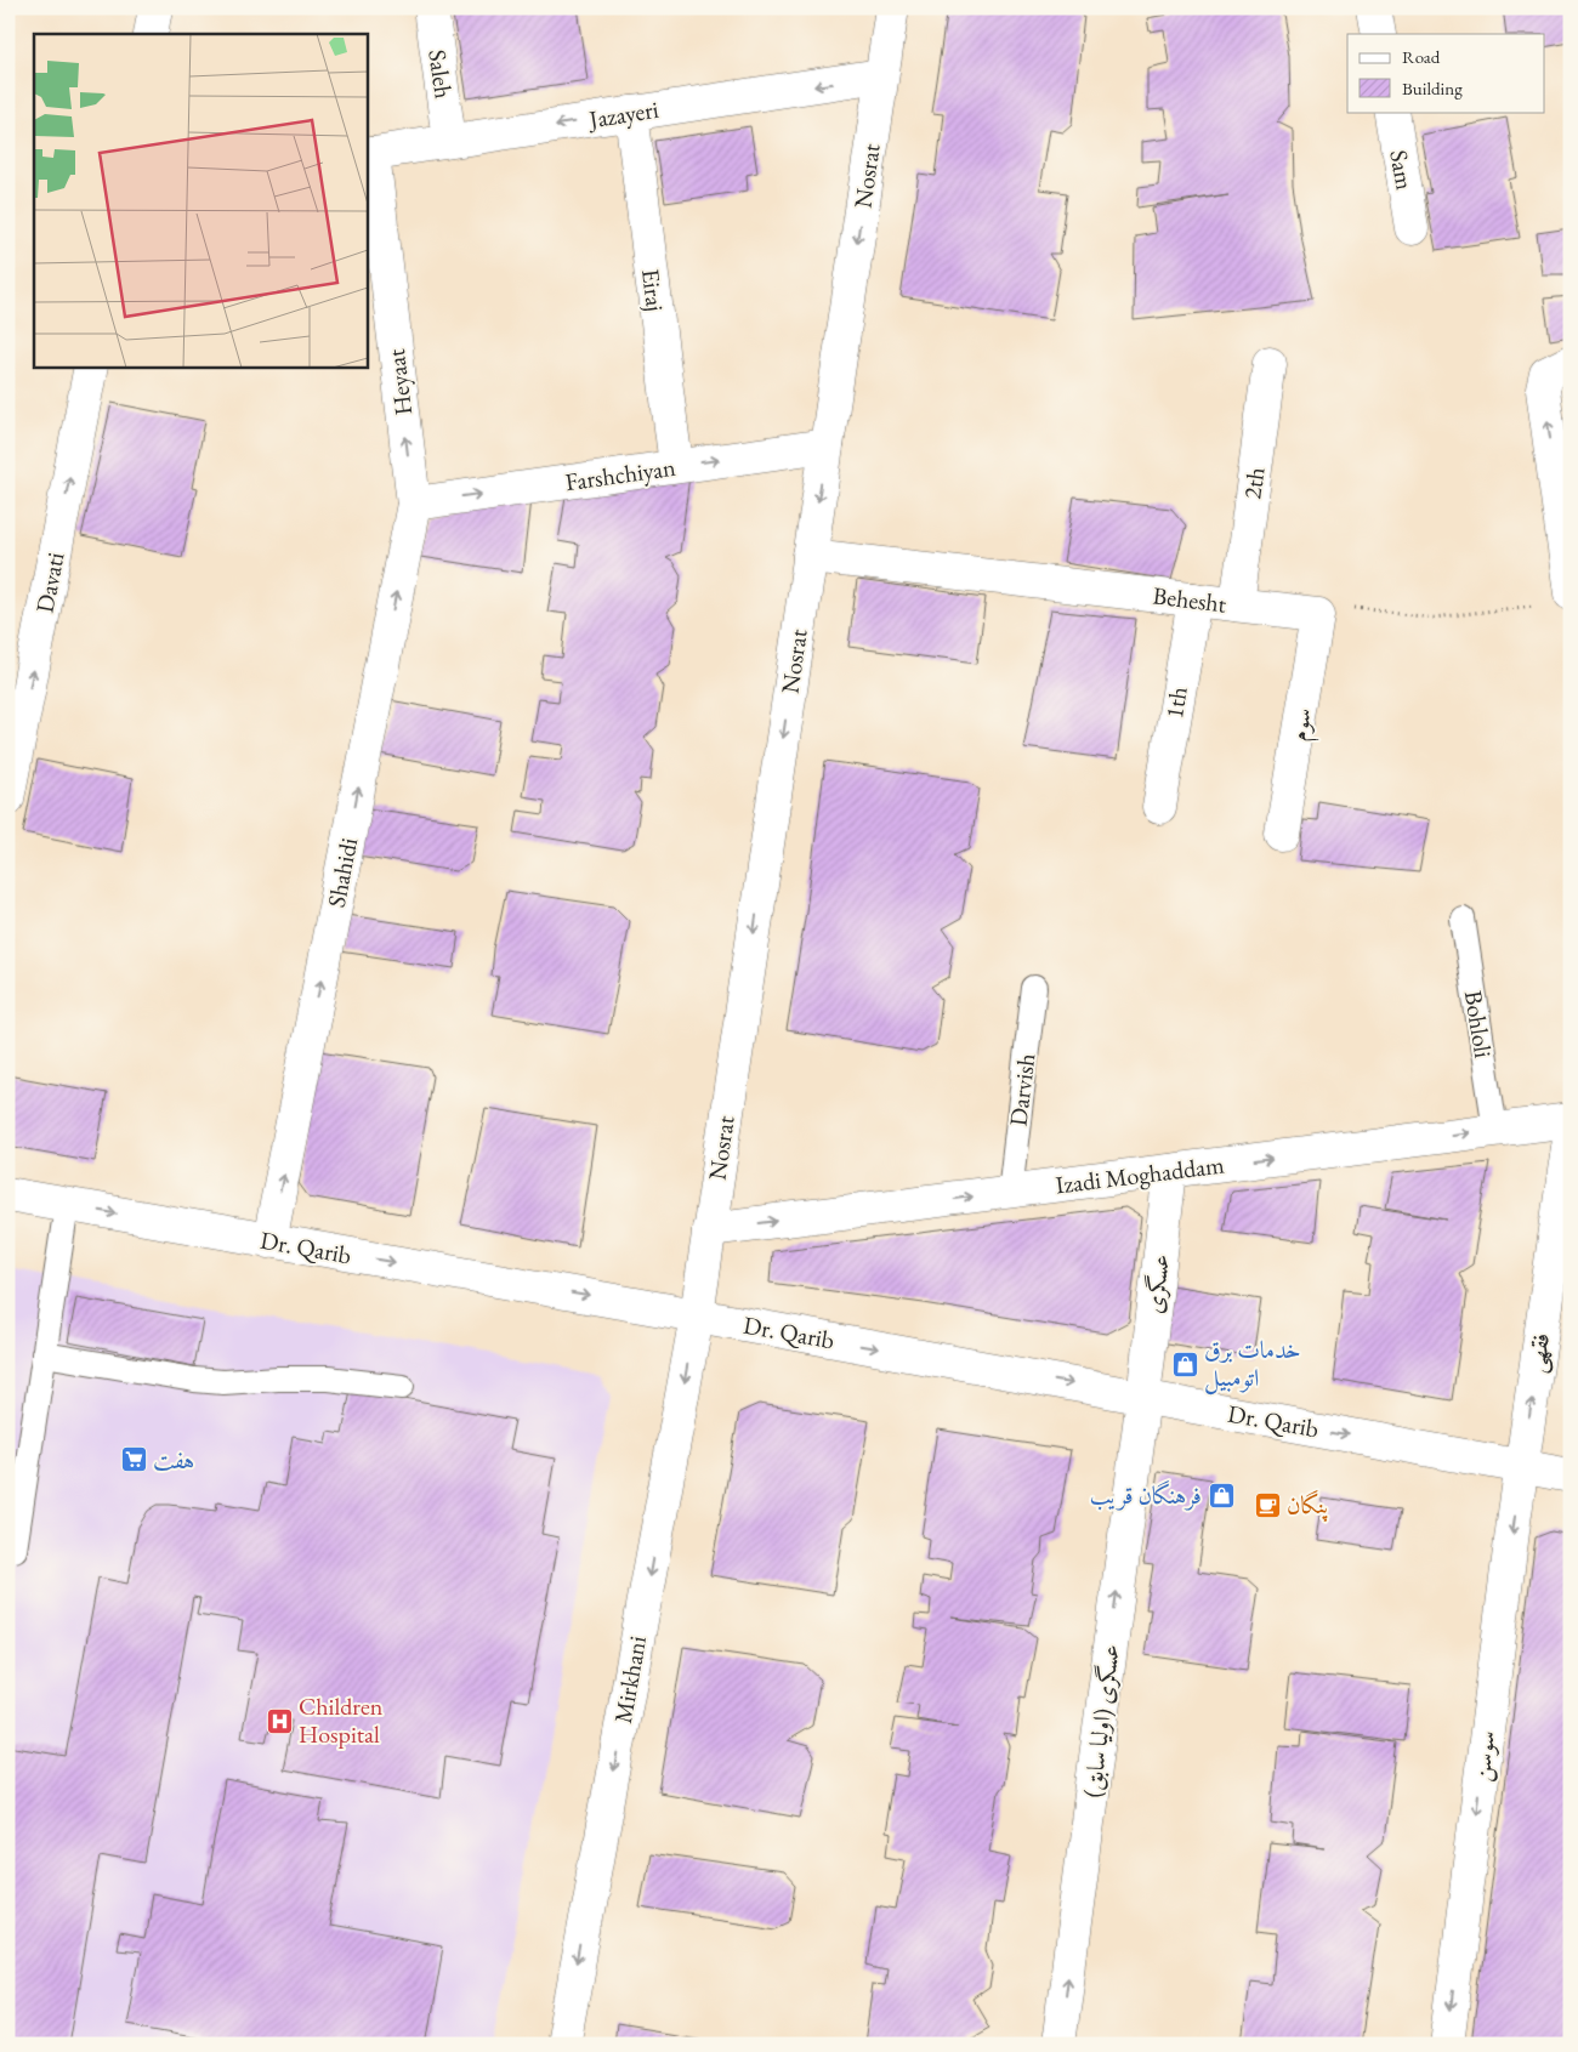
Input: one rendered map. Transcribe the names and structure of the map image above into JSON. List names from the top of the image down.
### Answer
{
  "streets": {
    "street": [
      "Saleh",
      "Jazayeri",
      "Sam",
      "Nosrat",
      "Eiraj",
      "Heyaat",
      "Farshchiyan",
      "2th",
      "Davati",
      "Behesht",
      "1th",
      "سوم",
      "Shahidi",
      "Izadi Moghaddam",
      "Dr. Qarib",
      "عسگری",
      "فقهی",
      "Mirkhani",
      "عسگری (اولیا سابق)",
      "سوسن"
    ],
    "lane": ["Bohloli", "Darvish"]
  },
  "crossings": [
    ["Saleh", "Jazayeri"],
    ["Jazayeri", "Nosrat"],
    ["Jazayeri", "Eiraj"],
    ["Jazayeri", "Heyaat"],
    ["Nosrat", "Farshchiyan"],
    ["Nosrat", "Behesht"],
    ["Nosrat", "Izadi Moghaddam"],
    ["Nosrat", "Dr. Qarib"],
    ["Nosrat", "Mirkhani"],
    ["Eiraj", "Farshchiyan"],
    ["Heyaat", "Farshchiyan"],
    ["Heyaat", "Shahidi"],
    ["Farshchiyan", "Shahidi"],
    ["2th", "Behesht"],
    ["Behesht", "1th"],
    ["Behesht", "سوم"],
    ["Shahidi", "Dr. Qarib"],
    ["Bohloli", "Izadi Moghaddam"],
    ["Darvish", "Izadi Moghaddam"],
    ["Izadi Moghaddam", "عسگری"],
    ["Dr. Qarib", "عسگری"],
    ["Dr. Qarib", "فقهی"],
    ["Dr. Qarib", "Mirkhani"],
    ["Dr. Qarib", "عسگری (اولیا سابق)"],
    ["Dr. Qarib", "سوسن"],
    ["عسگری", "عسگری (اولیا سابق)"],
    ["فقهی", "سوسن"]
  ],
  "one_way": [
    "Jazayeri",
    "Nosrat",
    "Heyaat",
    "Farshchiyan",
    "Davati",
    "Shahidi",
    "Izadi Moghaddam",
    "Dr. Qarib",
    "فقهی",
    "Mirkhani",
    "عسگری (اولیا سابق)",
    "سوسن"
  ],
  "places": {
    "shop": ["خدمات برق اتومبیل", "فرهنگان قریب"],
    "supermarket": ["هفت"],
    "cafe": ["پنگان"],
    "hospital": ["Children Hospital"]
  },
  "legend": ["Road", "Building"]
}
